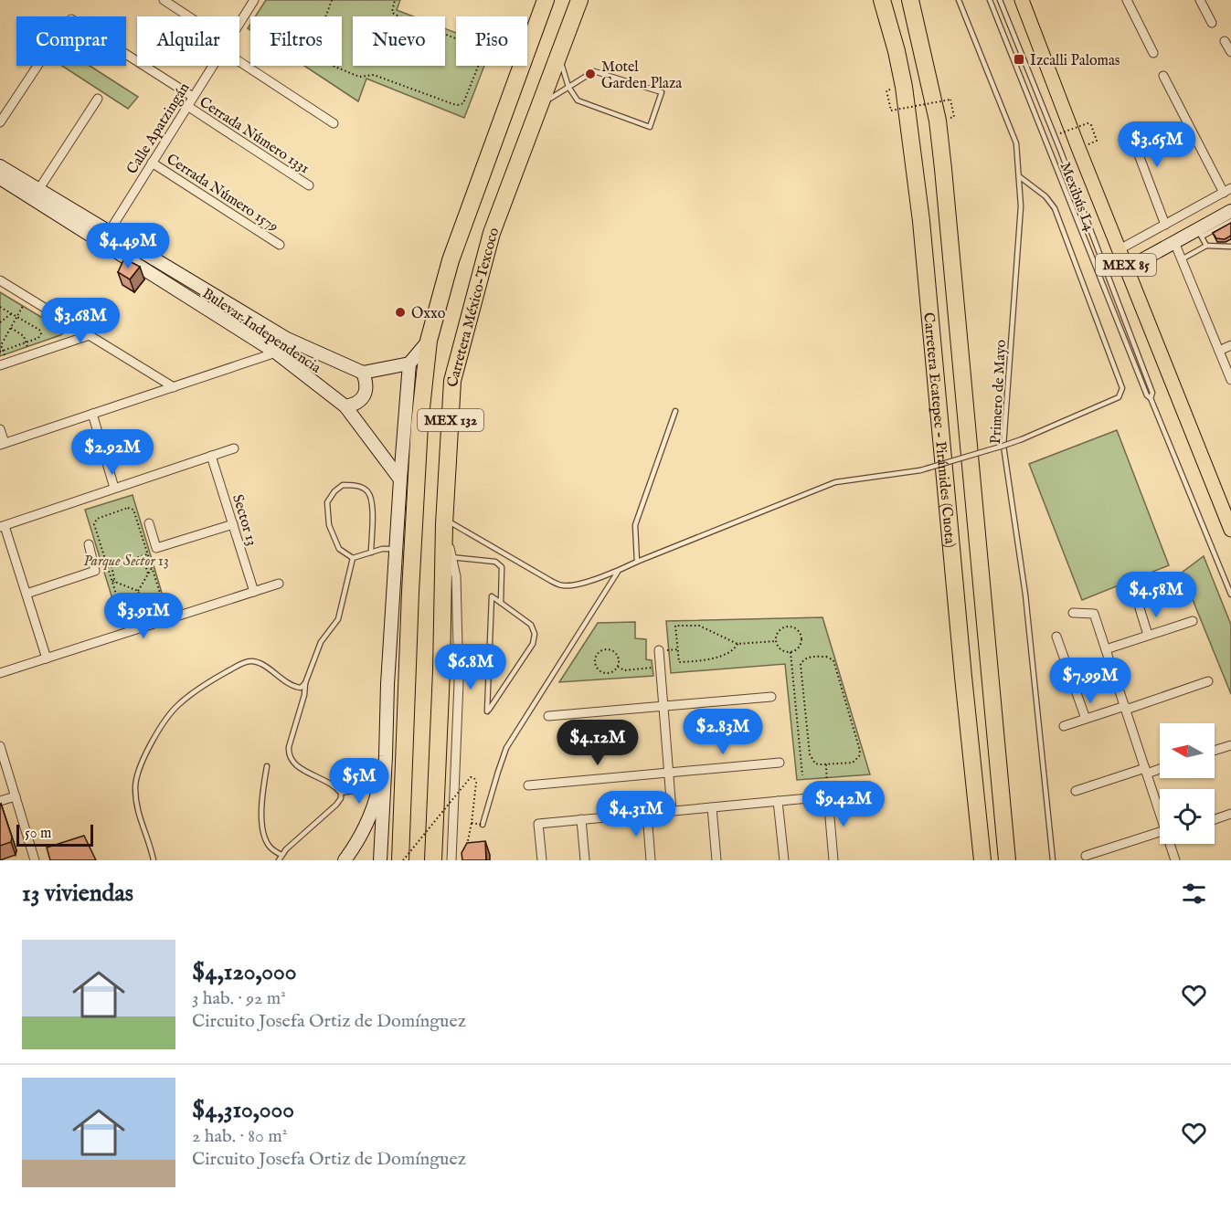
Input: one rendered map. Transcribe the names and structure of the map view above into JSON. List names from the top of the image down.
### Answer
{
  "streets": {
    "highway": ["Carretera México-Texcoco", "MEX 132", "Carretera Ecatepec - Pirámides (Cuota)"],
    "main road": ["MEX 85"],
    "street": [
      "Calle Apatzingán",
      "Cerrada Número 1331",
      "Cerrada Número 1579",
      "Bulevar Independencia",
      "Sector 13"
    ],
    "lane": ["Mexibús L4", "Primero de Mayo"]
  },
  "crossings": [
    ["Calle Apatzingán", "Cerrada Número 1331"],
    ["Calle Apatzingán", "Cerrada Número 1579"],
    ["Calle Apatzingán", "Bulevar Independencia"]
  ],
  "parks": ["Parque Sector 13"],
  "places": {
    "transit": ["Izcalli Palomas"],
    "other": ["Motel Garden Plaza", "Oxxo"]
  },
  "scale_bar": "50 m",
  "north": "left",
  "page": {
    "chip": [
      "Comprar",
      "Alquilar",
      "Filtros",
      "Nuevo",
      "Piso"
    ],
    "price": [
      "$3.65M",
      "$4.49M",
      "$3.68M",
      "$2.92M",
      "$4.58M",
      "$3.91M",
      "$6.8M",
      "$7.99M",
      "$2.83M",
      "$4.12M",
      "$5M",
      "$9.42M",
      "$4.31M"
    ],
    "scale": "50 m",
    "heading": "13 viviendas",
    "list": [
      {
        "name": "$4,120,000",
        "note": "3 hab. · 92 m² · Circuito Josefa Ortiz de Domínguez"
      },
      {
        "name": "$4,310,000",
        "note": "2 hab. · 80 m² · Circuito Josefa Ortiz de Domínguez"
      }
    ]
  }
}
